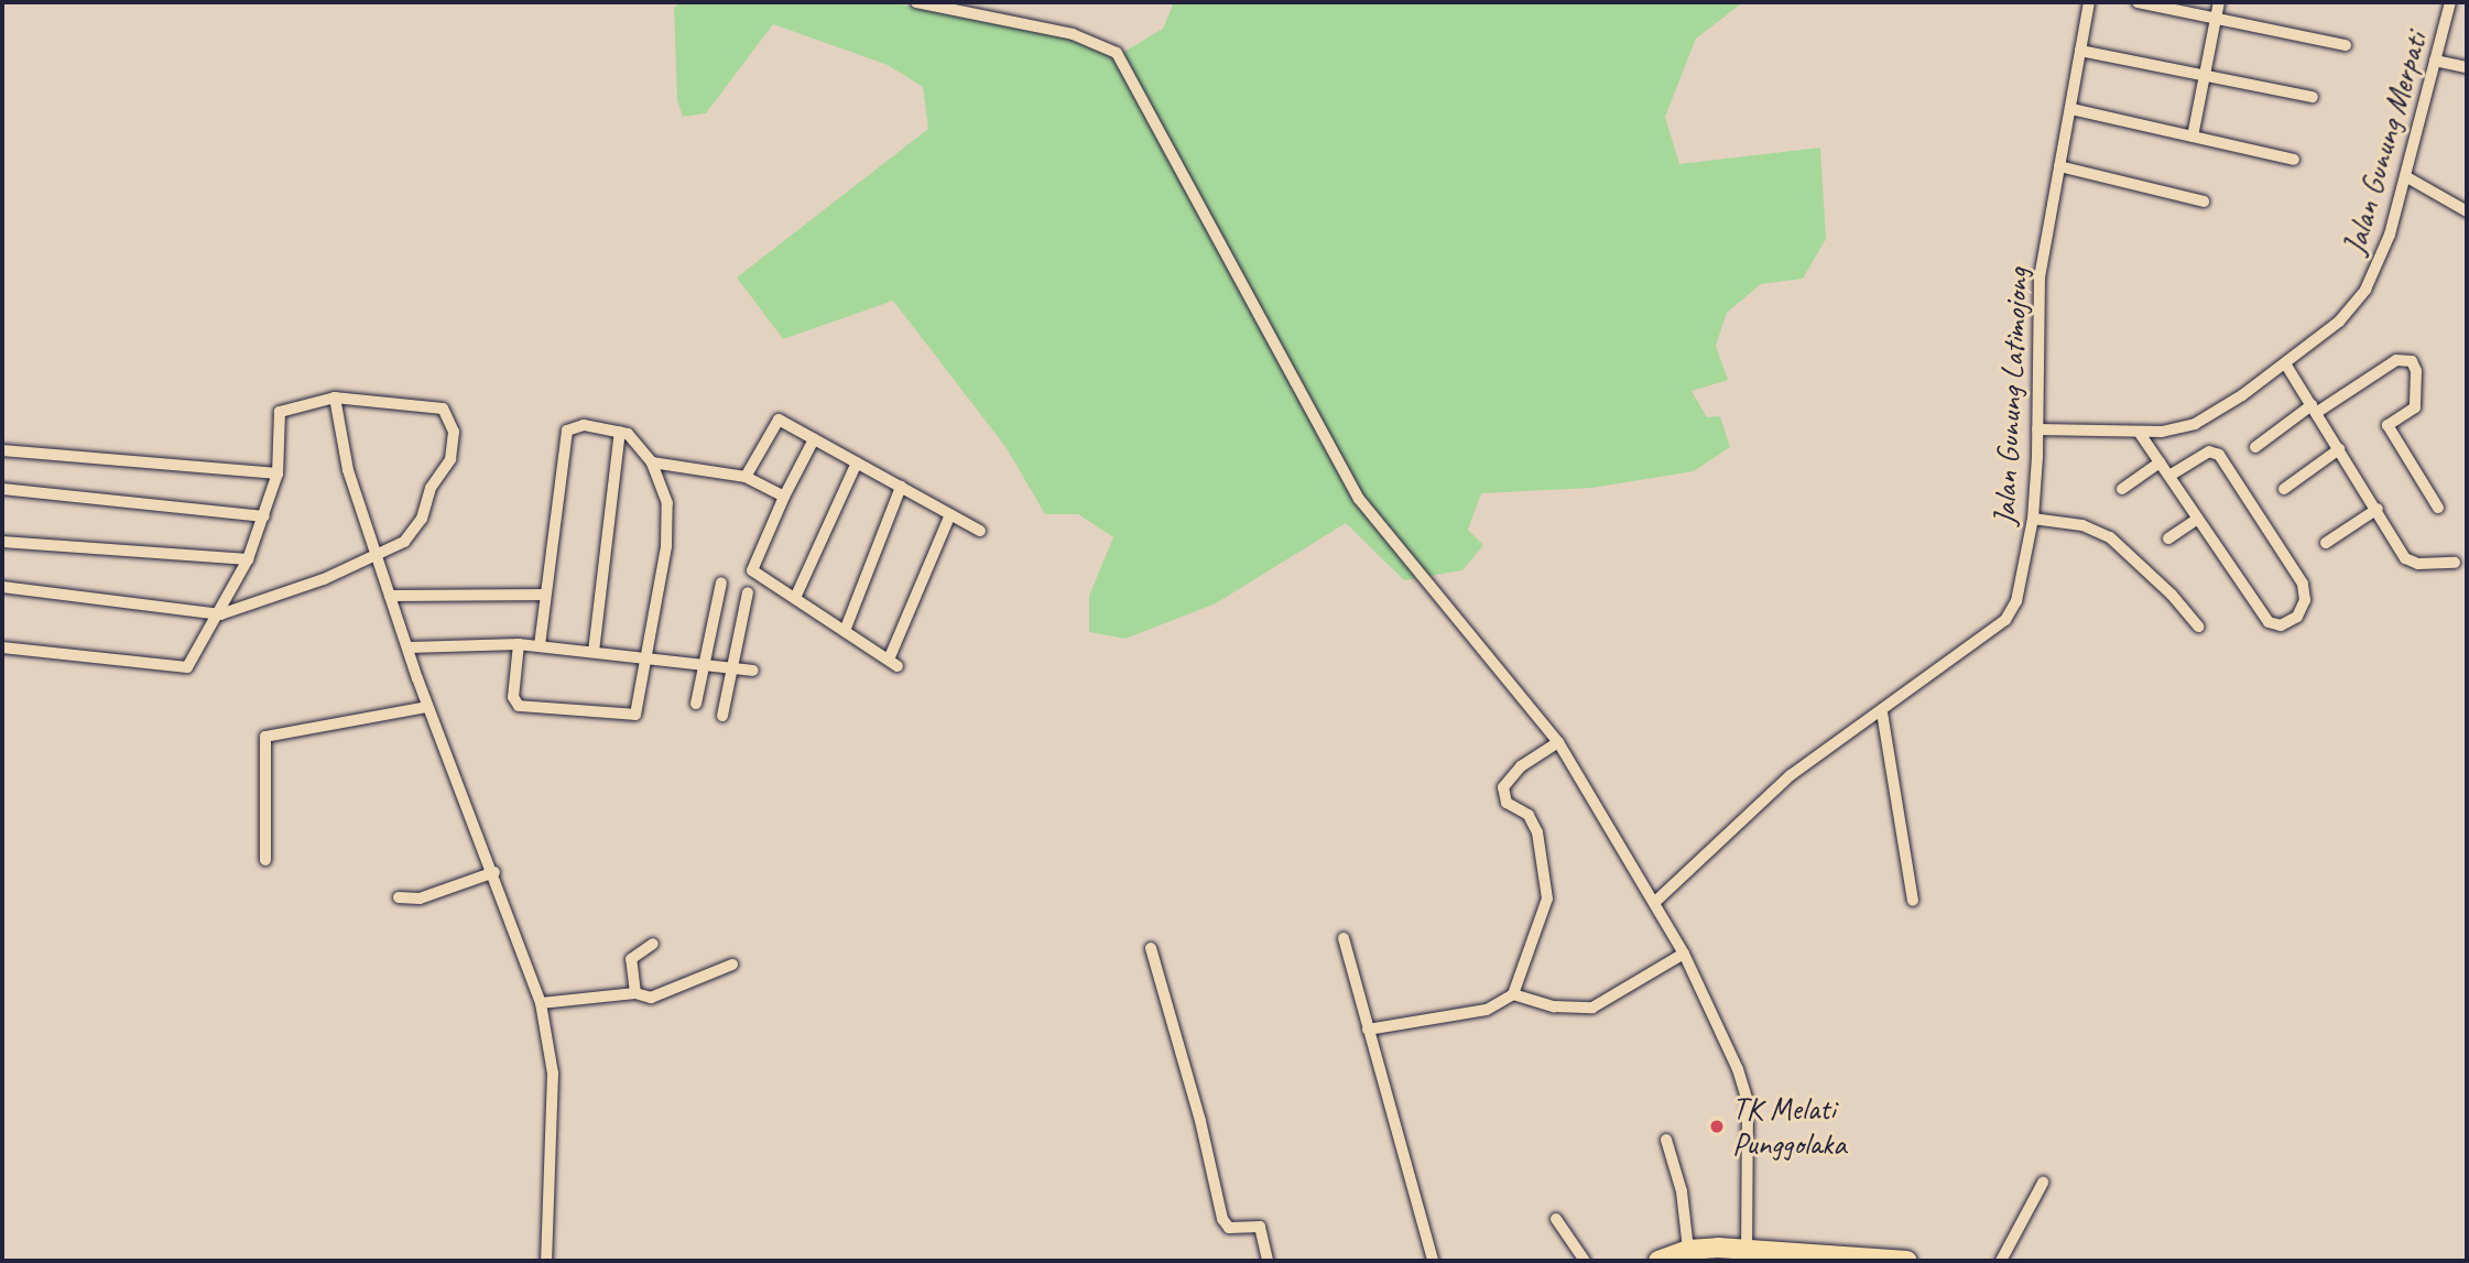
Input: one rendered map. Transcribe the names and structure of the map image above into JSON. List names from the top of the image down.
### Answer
{
  "streets": {
    "street": ["Jalan Gunung Merpati", "Jalan Gunung Latimojong"]
  },
  "crossings": [
    ["Jalan Gunung Merpati", "Jalan Gunung Latimojong"]
  ],
  "places": ["TK Melati Punggolaka"]
}
